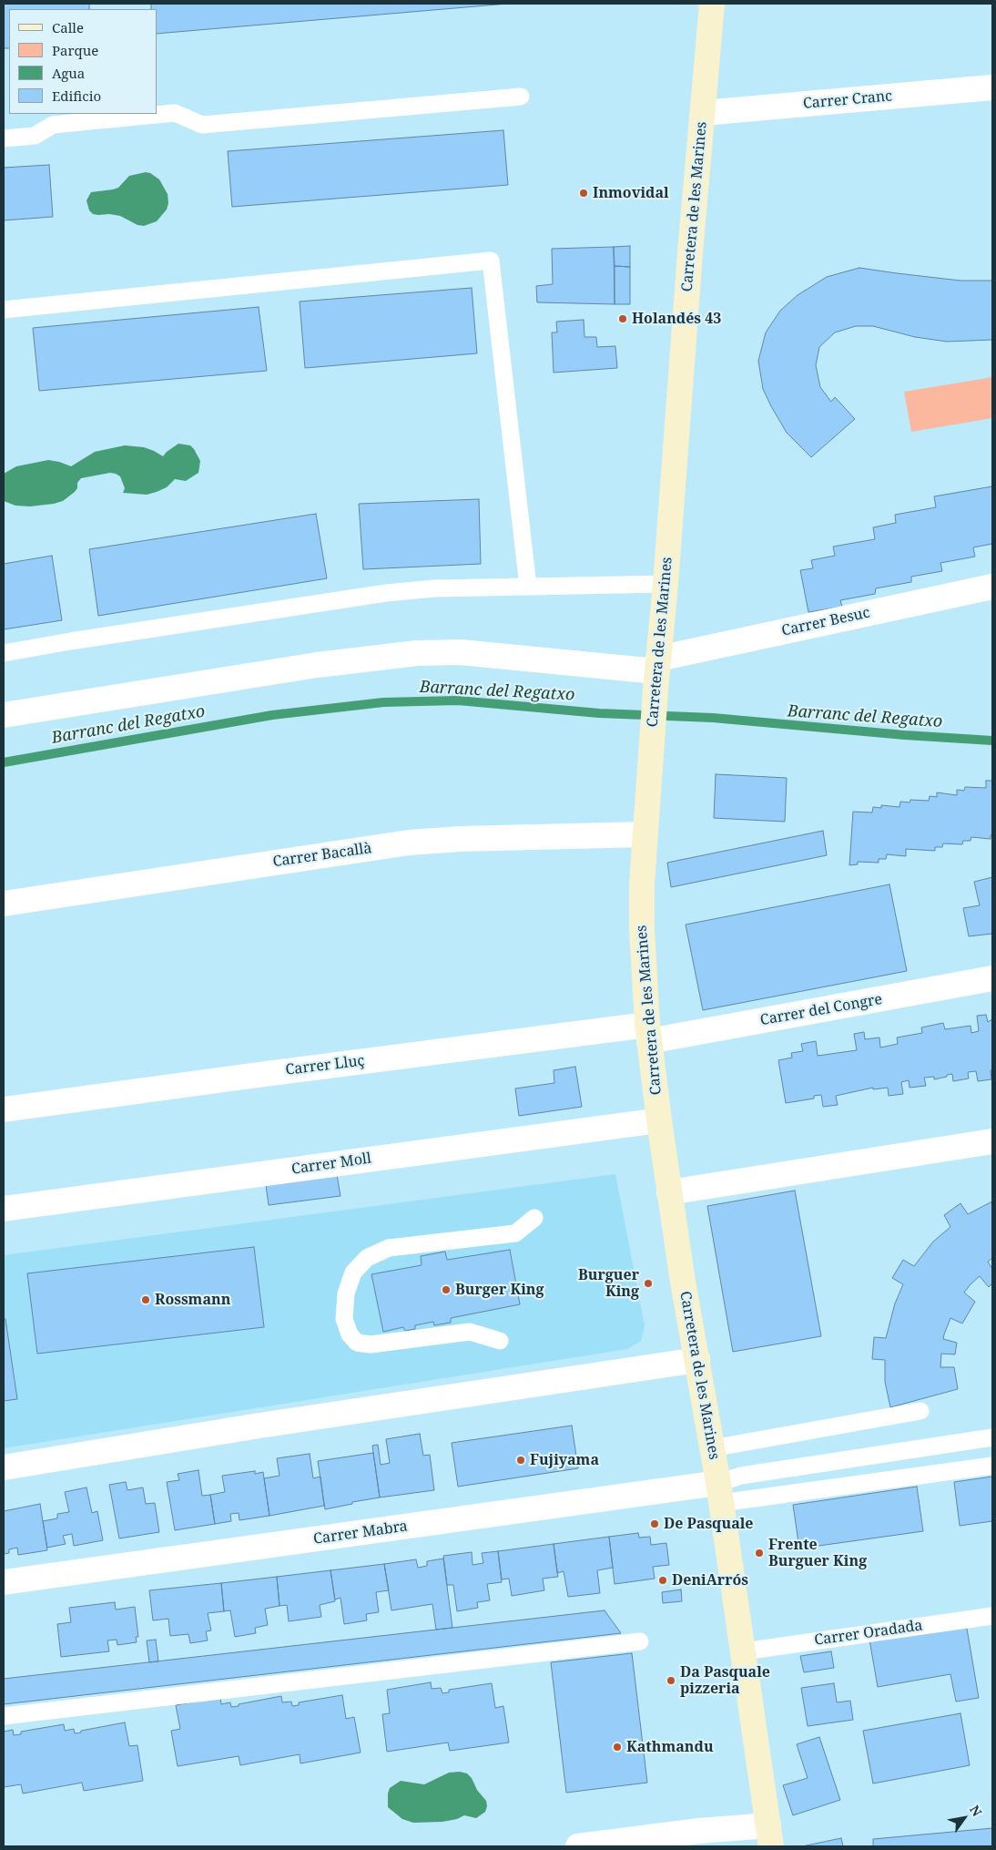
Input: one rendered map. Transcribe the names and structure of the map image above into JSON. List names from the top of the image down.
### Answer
{
  "streets": {
    "main road": ["Carretera de les Marines"],
    "street": [
      "Carrer Cranc",
      "Carrer Besuc",
      "Carrer Bacallà",
      "Carrer del Congre",
      "Carrer Lluç",
      "Carrer Moll",
      "Carrer Mabra"
    ],
    "lane": ["Carrer Oradada"]
  },
  "crossings": [
    ["Carrer Cranc", "Carretera de les Marines"],
    ["Carretera de les Marines", "Carrer Besuc"],
    ["Carretera de les Marines", "Carrer Bacallà"],
    ["Carretera de les Marines", "Carrer del Congre"],
    ["Carretera de les Marines", "Carrer Lluç"],
    ["Carretera de les Marines", "Carrer Moll"],
    ["Carretera de les Marines", "Carrer Mabra"],
    ["Carretera de les Marines", "Carrer Oradada"],
    ["Carrer del Congre", "Carrer Lluç"]
  ],
  "water": ["Barranc del Regatxo"],
  "places": [
    "Inmovidal",
    "Holandés 43",
    "Burguer King",
    "Burger King",
    "Rossmann",
    "Fujiyama",
    "De Pasquale",
    "Frente Burguer King",
    "DeniArrós",
    "Da Pasquale pizzeria",
    "Kathmandu"
  ],
  "legend": [
    "Calle",
    "Parque",
    "Agua",
    "Edificio"
  ],
  "north": "top right"
}
